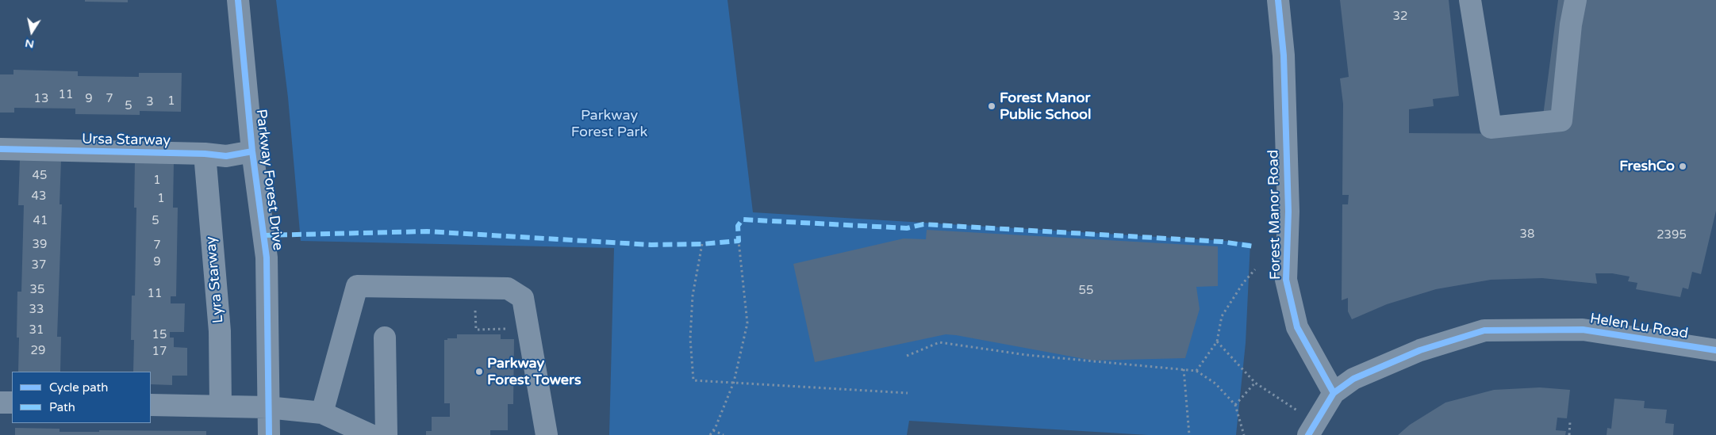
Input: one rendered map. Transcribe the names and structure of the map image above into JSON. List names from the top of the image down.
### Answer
{
  "streets": {
    "street": [
      "Ursa Starway",
      "Parkway Forest Drive",
      "Forest Manor Road",
      "Lyra Starway",
      "Helen Lu Road"
    ]
  },
  "crossings": [
    ["Ursa Starway", "Parkway Forest Drive"],
    ["Ursa Starway", "Lyra Starway"],
    ["Forest Manor Road", "Helen Lu Road"]
  ],
  "parks": ["Parkway Forest Park"],
  "places": ["Forest Manor Public School", "FreshCo", "Parkway Forest Towers"],
  "house_numbers": [
    "32",
    "11",
    "13",
    "9",
    "7",
    "1",
    "3",
    "5",
    "45",
    "1",
    "43",
    "1",
    "41",
    "5",
    "38",
    "2395",
    "39",
    "7",
    "9",
    "37",
    "35",
    "55",
    "11",
    "33",
    "31",
    "15",
    "29",
    "17"
  ],
  "legend": ["Cycle path", "Path"],
  "north": "bottom"
}
